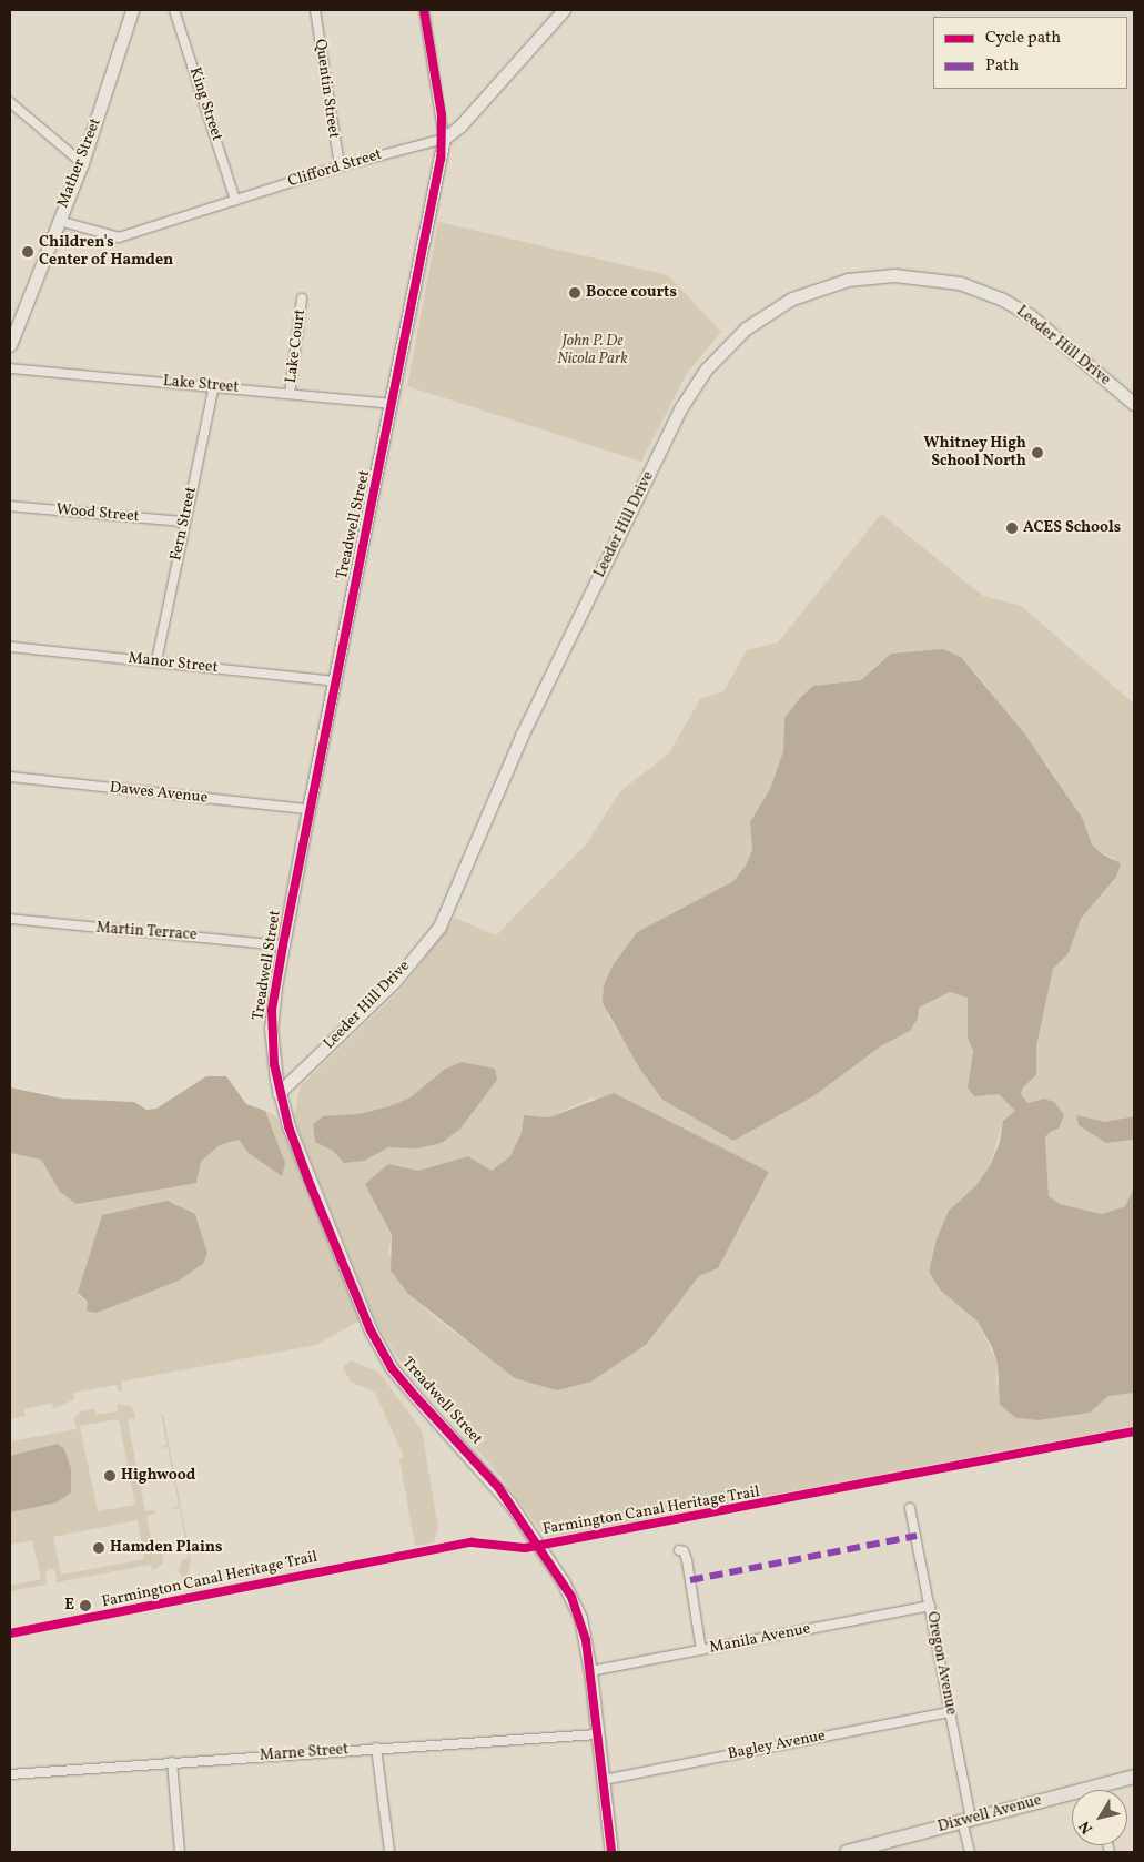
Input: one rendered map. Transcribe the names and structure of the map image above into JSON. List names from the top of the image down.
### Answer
{
  "streets": {
    "main road": ["Dixwell Avenue"],
    "street": [
      "Quentin Street",
      "King Street",
      "Mather Street",
      "Clifford Street",
      "Lake Court",
      "Leeder Hill Drive",
      "Lake Street",
      "Wood Street",
      "Fern Street",
      "Treadwell Street",
      "Manor Street",
      "Dawes Avenue",
      "Martin Terrace",
      "Manila Avenue",
      "Oregon Avenue",
      "Bagley Avenue",
      "Marne Street"
    ],
    "cycle path": ["Farmington Canal Heritage Trail"]
  },
  "crossings": [
    ["Quentin Street", "Clifford Street"],
    ["King Street", "Clifford Street"],
    ["Mather Street", "Clifford Street"],
    ["Clifford Street", "Treadwell Street"],
    ["Lake Court", "Lake Street"],
    ["Leeder Hill Drive", "Treadwell Street"],
    ["Lake Street", "Fern Street"],
    ["Lake Street", "Treadwell Street"],
    ["Wood Street", "Fern Street"],
    ["Fern Street", "Manor Street"],
    ["Treadwell Street", "Manor Street"],
    ["Treadwell Street", "Dawes Avenue"],
    ["Treadwell Street", "Martin Terrace"],
    ["Treadwell Street", "Manila Avenue"],
    ["Treadwell Street", "Bagley Avenue"],
    ["Treadwell Street", "Marne Street"],
    ["Manila Avenue", "Oregon Avenue"],
    ["Oregon Avenue", "Bagley Avenue"],
    ["Oregon Avenue", "Dixwell Avenue"]
  ],
  "parks": ["John P. De Nicola Park"],
  "places": [
    "Children's Center of Hamden",
    "Bocce courts",
    "Whitney High School North",
    "ACES Schools",
    "Highwood",
    "Hamden Plains",
    "E"
  ],
  "legend": ["Cycle path", "Path"],
  "north": "bottom left"
}
